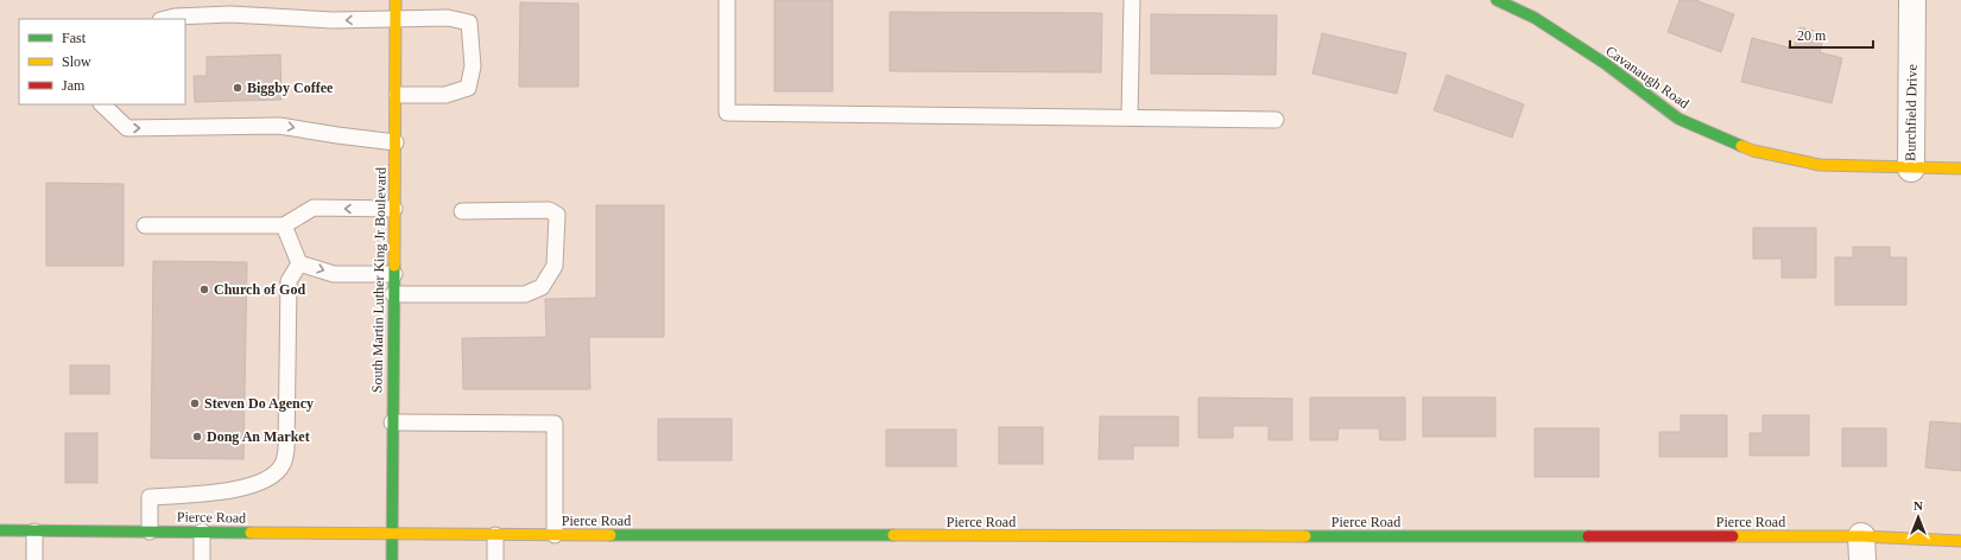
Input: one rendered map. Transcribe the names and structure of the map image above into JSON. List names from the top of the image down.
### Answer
{
  "streets": {
    "street": [
      "Cavanaugh Road",
      "Burchfield Drive",
      "South Martin Luther King Jr Boulevard",
      "Pierce Road"
    ]
  },
  "crossings": [
    ["Cavanaugh Road", "Burchfield Drive"],
    ["South Martin Luther King Jr Boulevard", "Pierce Road"]
  ],
  "places": [
    "Biggby Coffee",
    "Church of God",
    "Steven Do Agency",
    "Dong An Market"
  ],
  "legend": ["Fast", "Slow", "Jam"],
  "scale_bar": "20 m",
  "north": "top"
}
